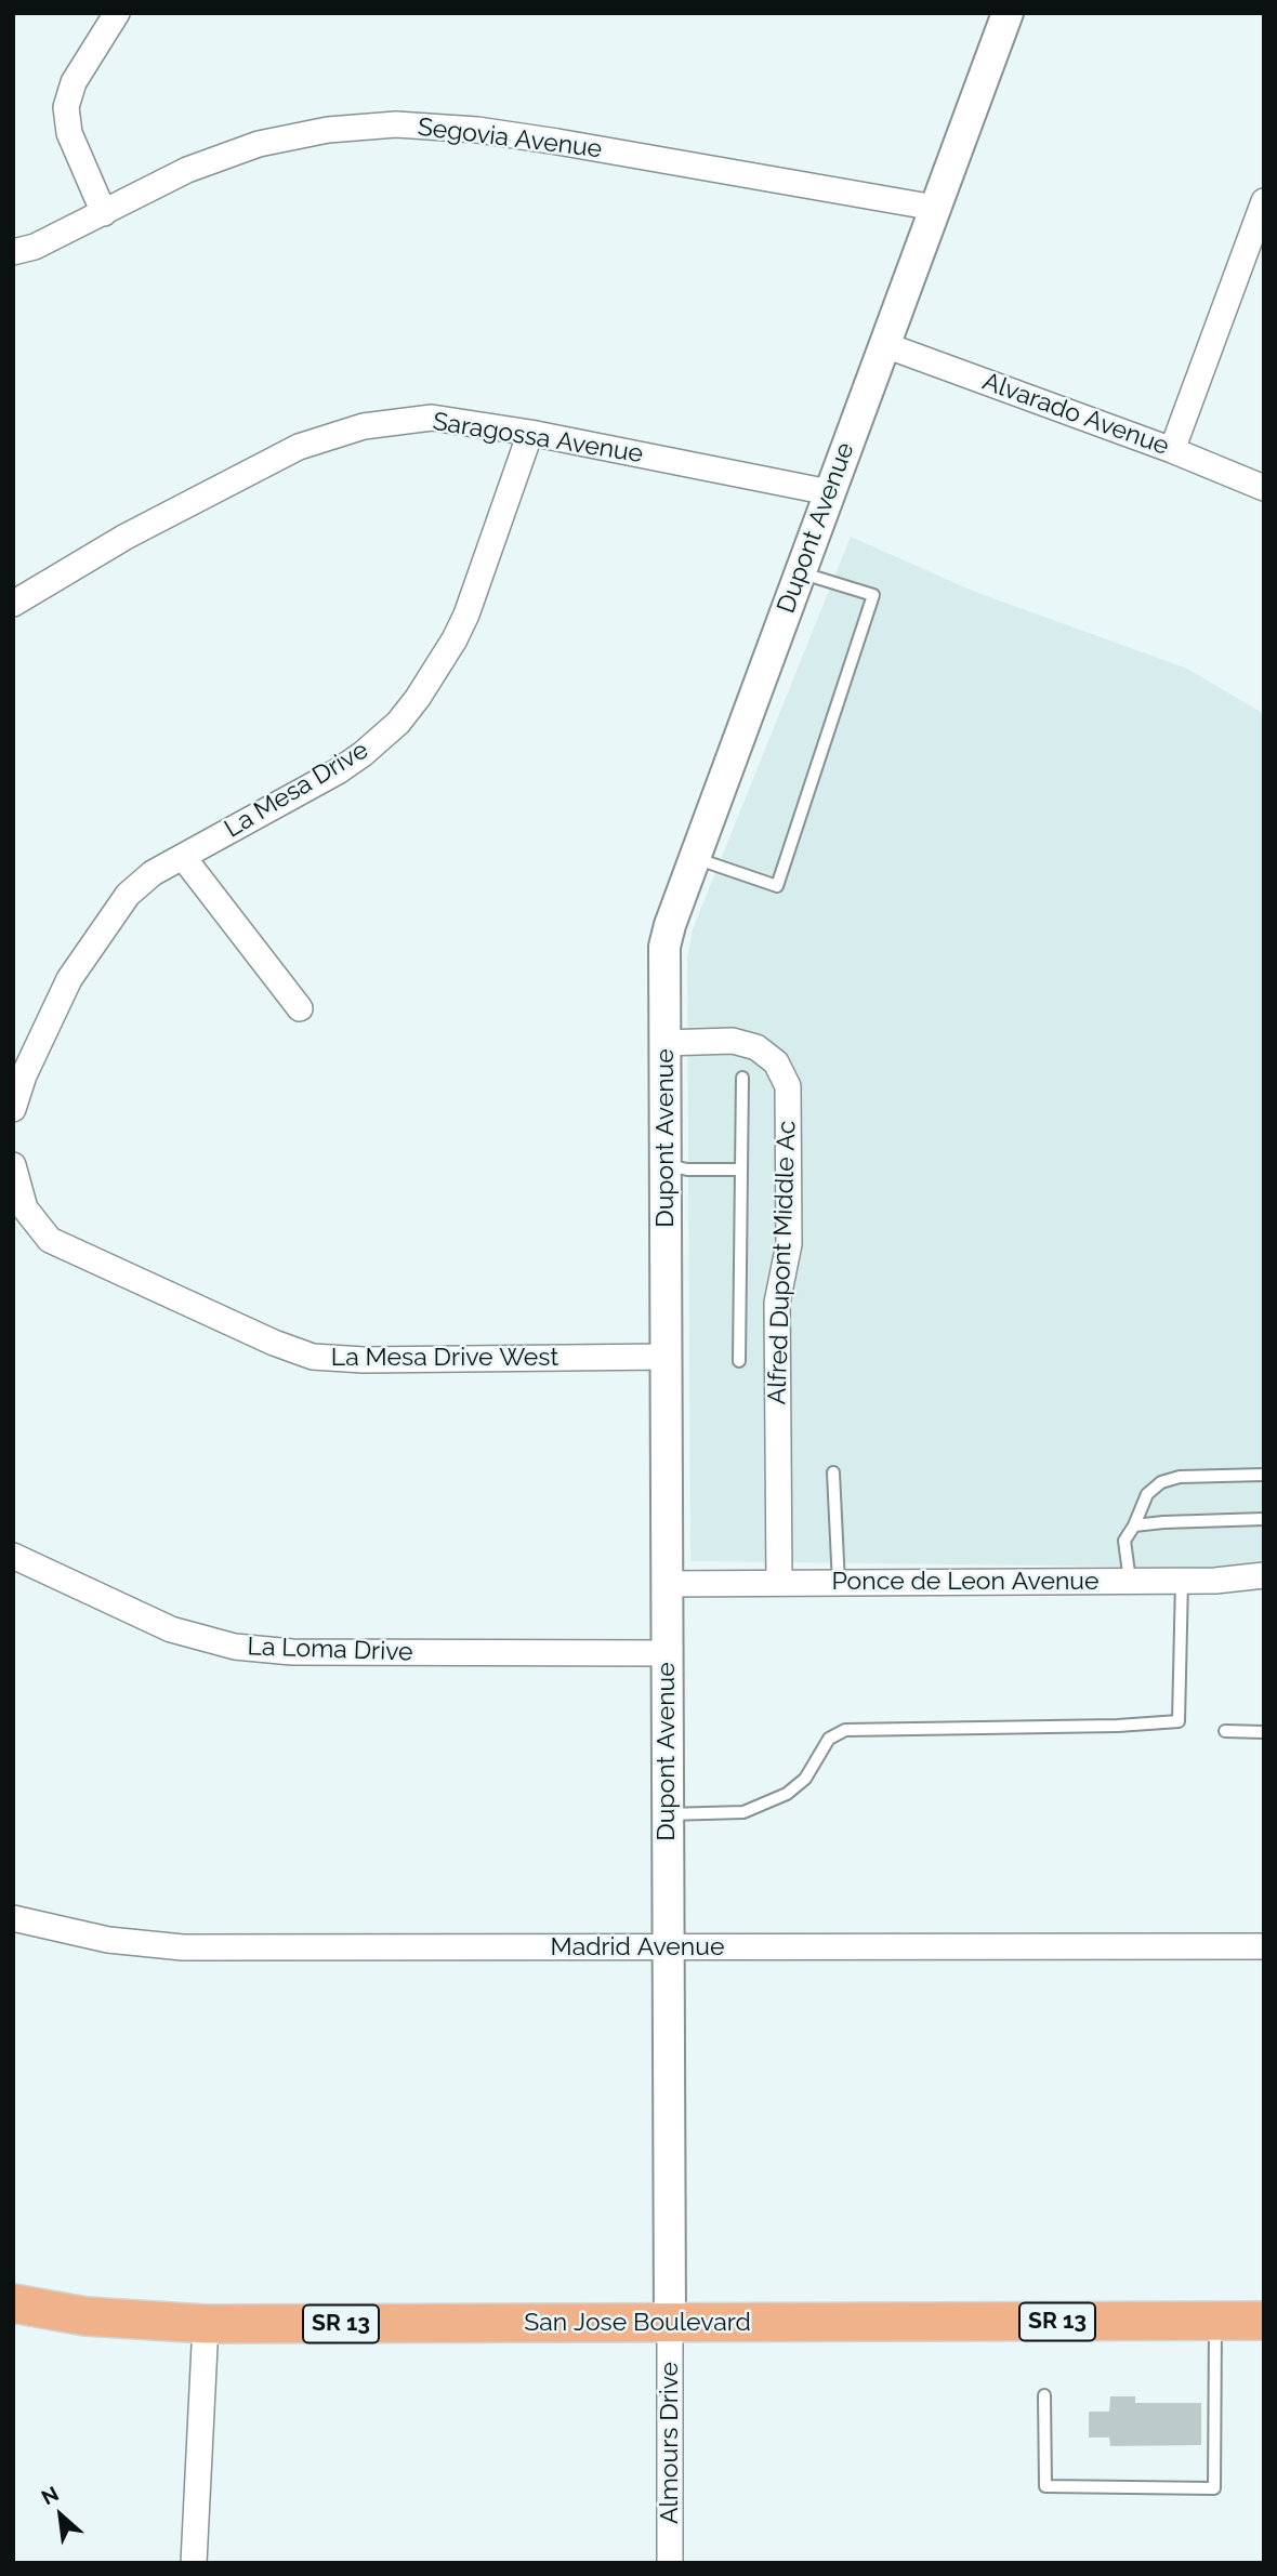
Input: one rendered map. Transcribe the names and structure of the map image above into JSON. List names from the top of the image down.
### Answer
{
  "streets": {
    "main road": ["SR 13", "San Jose Boulevard"],
    "street": [
      "Segovia Avenue",
      "Alvarado Avenue",
      "Saragossa Avenue",
      "Dupont Avenue",
      "La Mesa Drive",
      "Alfred Dupont Middle Ac",
      "La Mesa Drive West",
      "Ponce de Leon Avenue",
      "La Loma Drive",
      "Madrid Avenue",
      "Almours Drive"
    ]
  },
  "crossings": [
    ["Segovia Avenue", "Dupont Avenue"],
    ["Alvarado Avenue", "Dupont Avenue"],
    ["Saragossa Avenue", "Dupont Avenue"],
    ["Saragossa Avenue", "La Mesa Drive"],
    ["Dupont Avenue", "Alfred Dupont Middle Ac"],
    ["Dupont Avenue", "La Mesa Drive West"],
    ["Dupont Avenue", "Ponce de Leon Avenue"],
    ["Dupont Avenue", "La Loma Drive"],
    ["Dupont Avenue", "Madrid Avenue"],
    ["Dupont Avenue", "San Jose Boulevard"],
    ["Dupont Avenue", "Almours Drive"],
    ["Alfred Dupont Middle Ac", "Ponce de Leon Avenue"],
    ["San Jose Boulevard", "Almours Drive"]
  ],
  "north": "top left"
}
